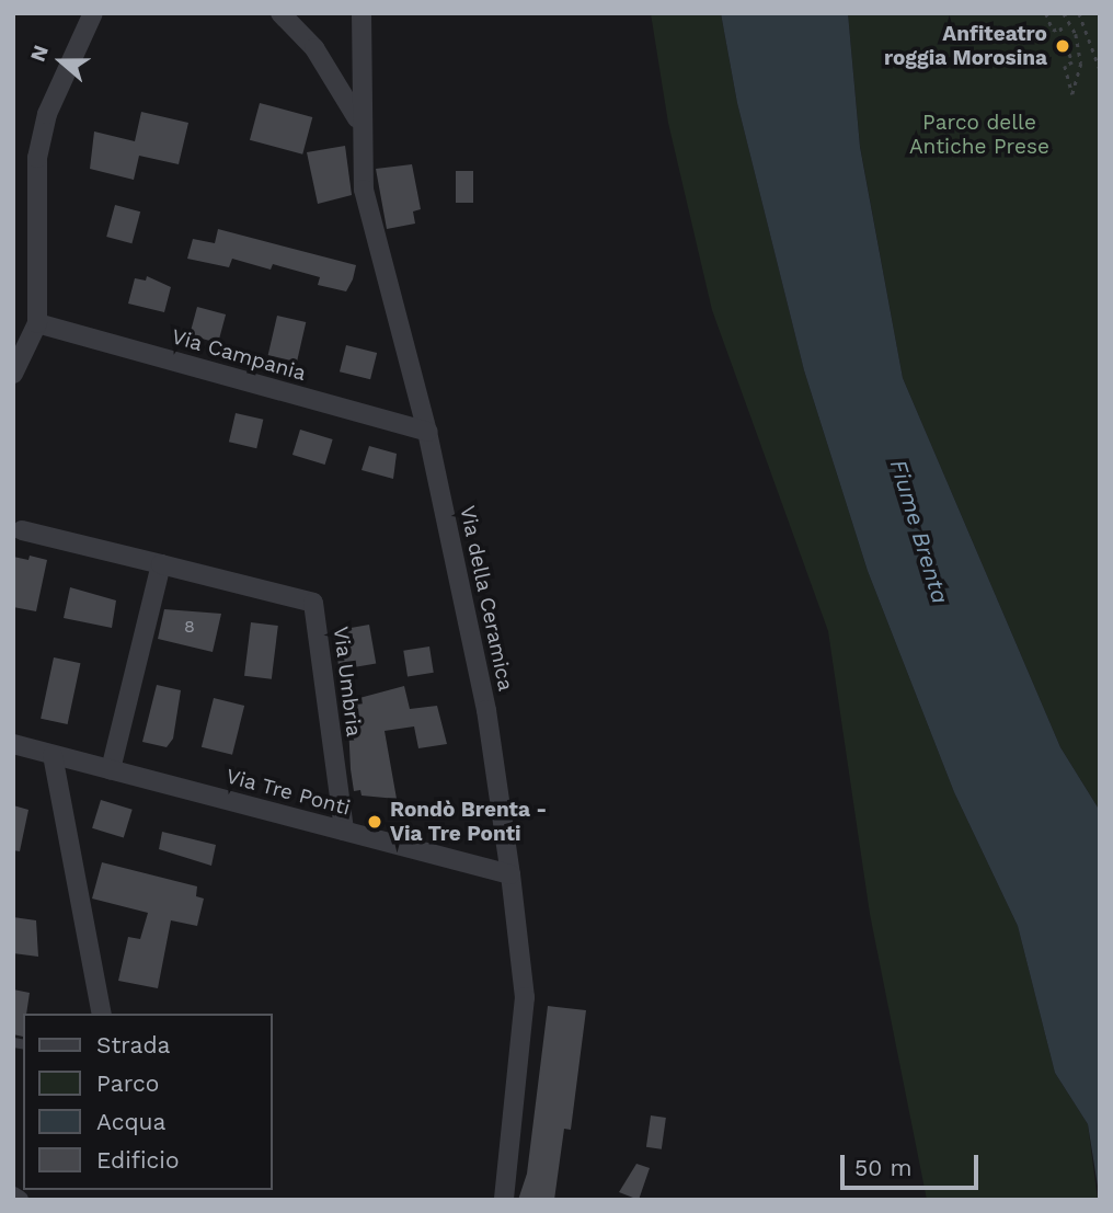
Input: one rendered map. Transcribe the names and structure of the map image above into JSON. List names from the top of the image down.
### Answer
{
  "streets": {
    "street": [
      "Via Campania",
      "Via della Ceramica",
      "Via Umbria",
      "Via Tre Ponti"
    ]
  },
  "crossings": [
    ["Via Campania", "Via della Ceramica"],
    ["Via della Ceramica", "Via Tre Ponti"],
    ["Via Umbria", "Via Tre Ponti"]
  ],
  "water": ["Fiume Brenta"],
  "parks": ["Parco delle Antiche Prese"],
  "places": ["Anfiteatro roggia Morosina", "Rondò Brenta - Via Tre Ponti"],
  "house_numbers": ["8"],
  "legend": [
    "Strada",
    "Parco",
    "Acqua",
    "Edificio"
  ],
  "scale_bar": "50 m",
  "north": "left"
}
